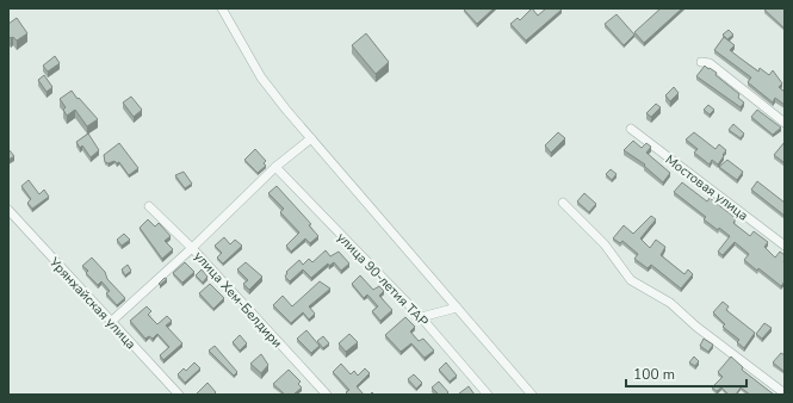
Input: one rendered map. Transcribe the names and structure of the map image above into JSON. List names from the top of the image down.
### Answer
{
  "streets": {
    "street": [
      "Мостовая улица",
      "улица 90-летия ТАР",
      "улица Хем-Белдири",
      "Урянхайская улица"
    ]
  },
  "scale_bar": "100 m"
}
